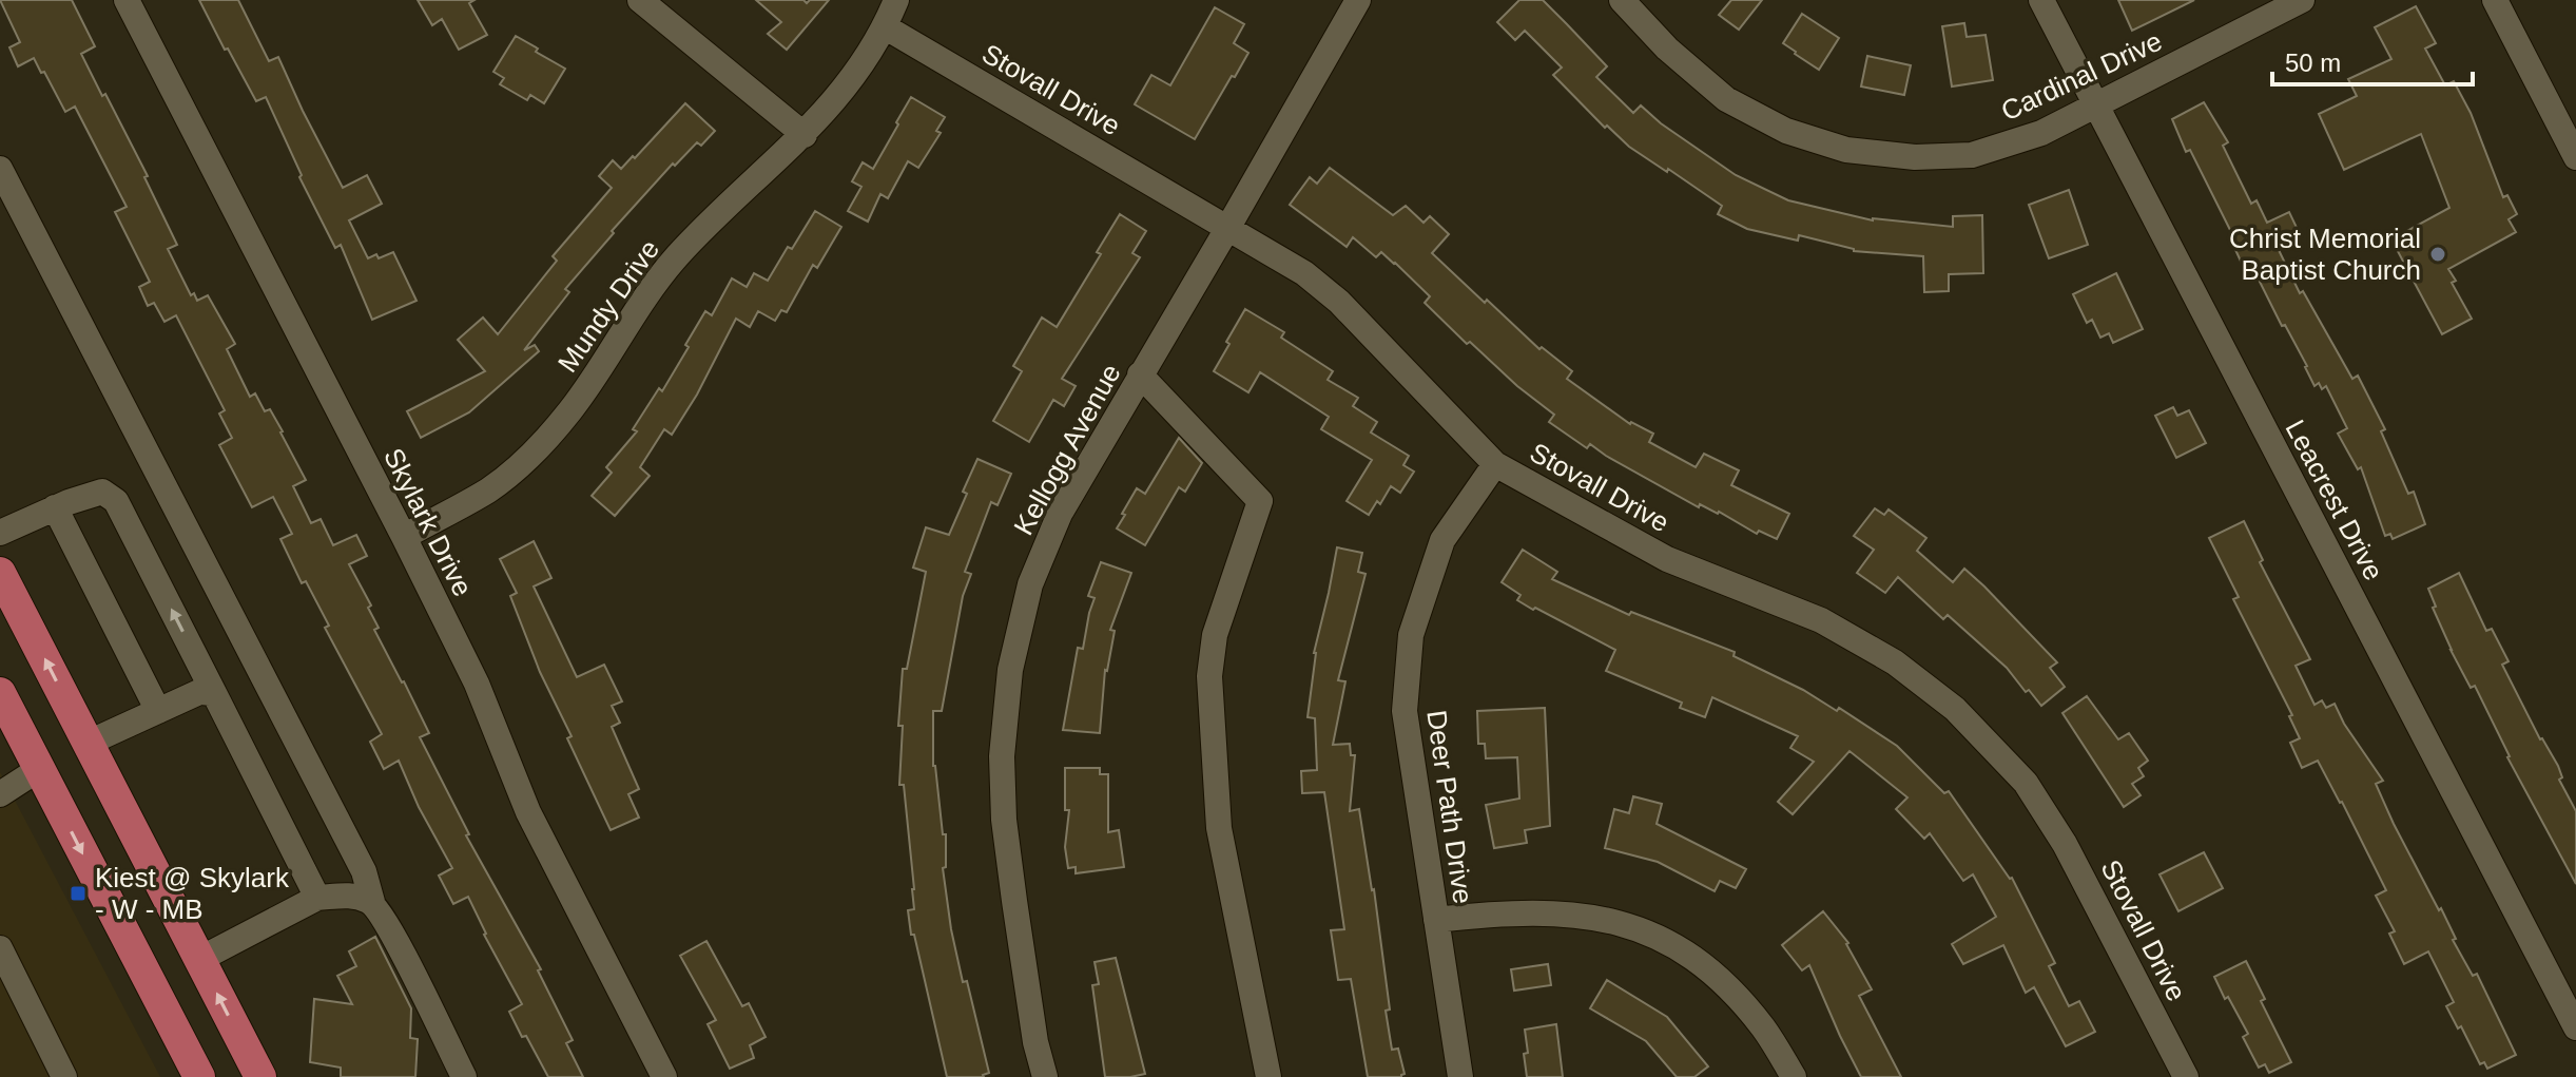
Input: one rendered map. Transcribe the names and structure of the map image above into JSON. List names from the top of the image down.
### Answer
{
  "streets": {
    "street": [
      "Cardinal Drive",
      "Stovall Drive",
      "Mundy Drive",
      "Kellogg Avenue",
      "Leacrest Drive",
      "Skylark Drive",
      "Deer Path Drive"
    ]
  },
  "crossings": [
    ["Cardinal Drive", "Leacrest Drive"],
    ["Stovall Drive", "Mundy Drive"],
    ["Stovall Drive", "Kellogg Avenue"],
    ["Stovall Drive", "Deer Path Drive"],
    ["Mundy Drive", "Skylark Drive"]
  ],
  "places": {
    "other": ["Christ Memorial Baptist Church"],
    "transit": ["Kiest @ Skylark - W - MB"]
  },
  "scale_bar": "50 m"
}
